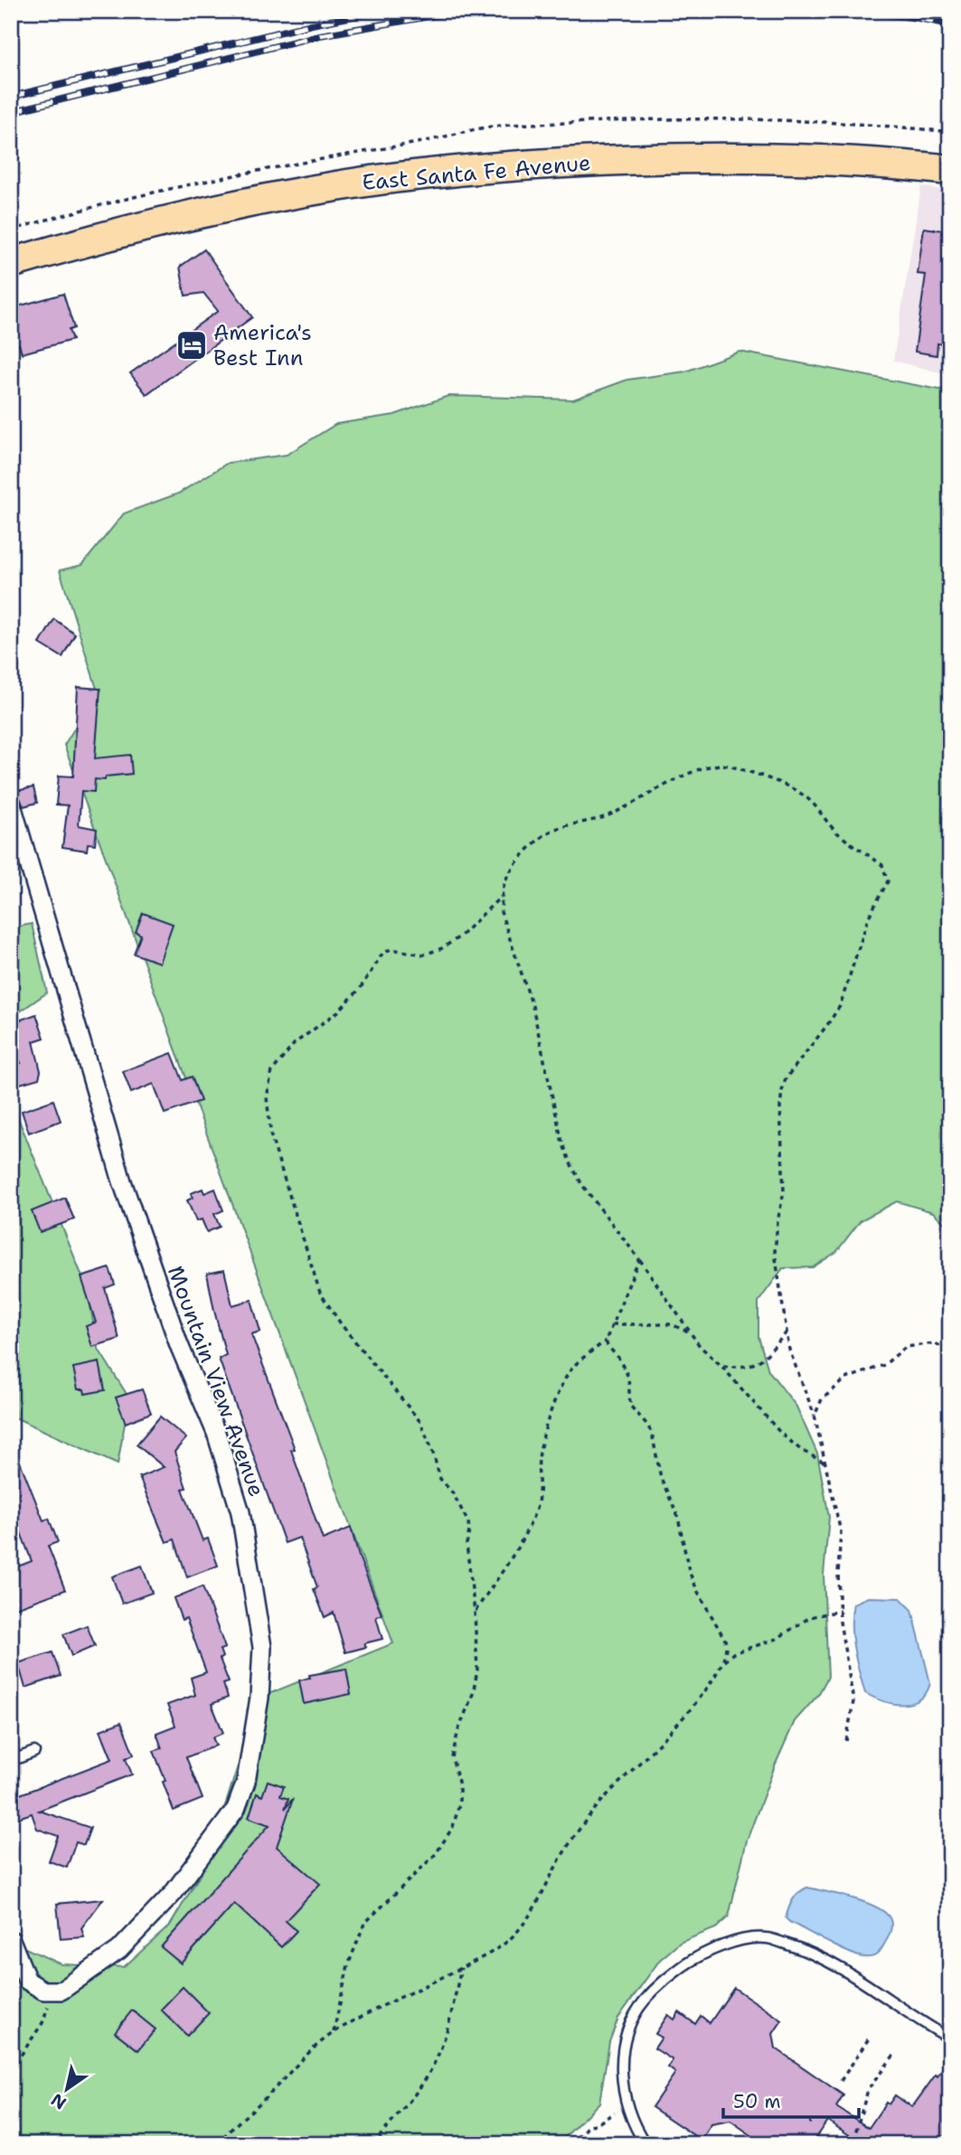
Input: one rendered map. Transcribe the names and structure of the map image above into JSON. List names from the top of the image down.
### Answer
{
  "streets": {
    "main road": ["East Santa Fe Avenue"],
    "street": ["Mountain View Avenue"]
  },
  "places": {
    "hotel": ["America's Best Inn"]
  },
  "scale_bar": "50 m",
  "north": "bottom left"
}
